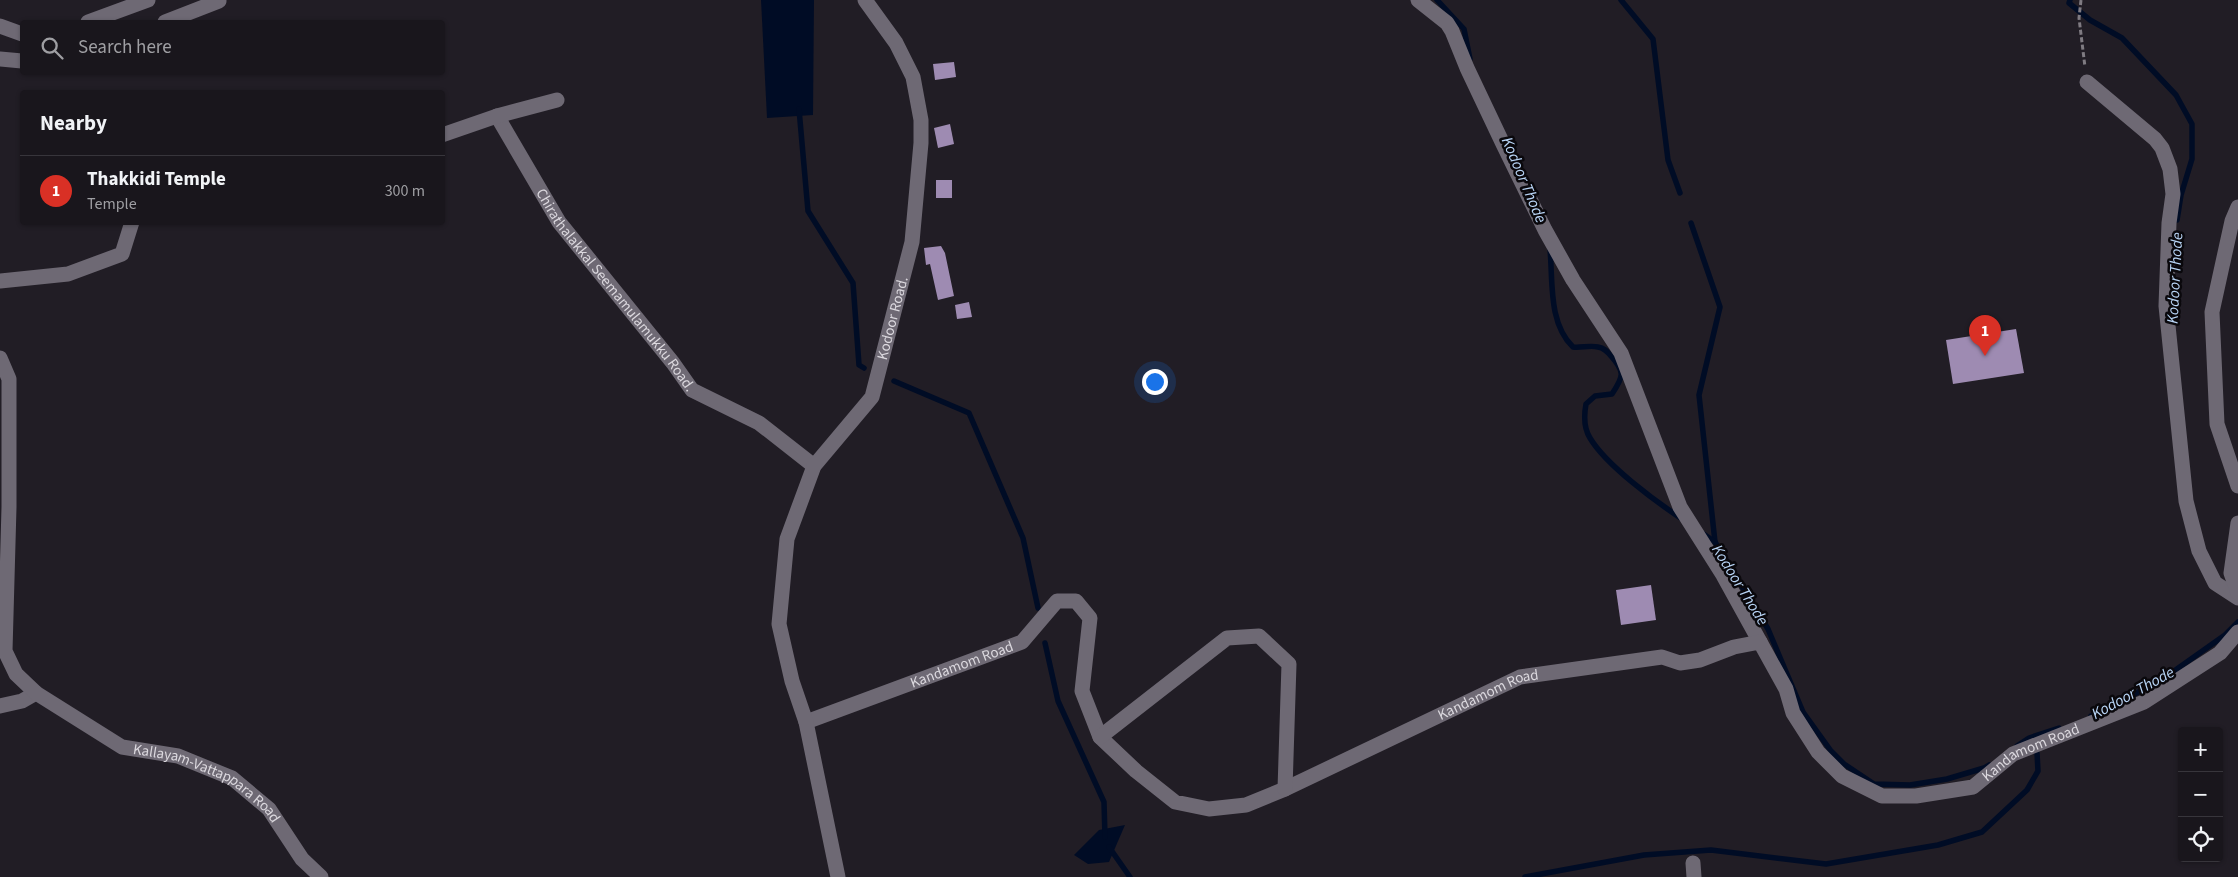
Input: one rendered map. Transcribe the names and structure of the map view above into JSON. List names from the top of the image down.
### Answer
{
  "streets": {
    "street": [
      "Chirathalakkal Seemamulamukku Road.",
      "Kodoor Road.",
      "Kandamom Road",
      "Kallayam-Vattappara Road"
    ]
  },
  "crossings": [
    ["Chirathalakkal Seemamulamukku Road.", "Kodoor Road."],
    ["Kodoor Road.", "Kandamom Road"]
  ],
  "water": ["Kodoor Thode"],
  "page": {
    "search": "Search here",
    "heading": "Nearby",
    "list": [
      {
        "mark": "1",
        "name": "Thakkidi Temple",
        "note": "Temple",
        "value": "300 m"
      }
    ],
    "pins": "1",
    "map_buttons": ["+", "−"]
  }
}
